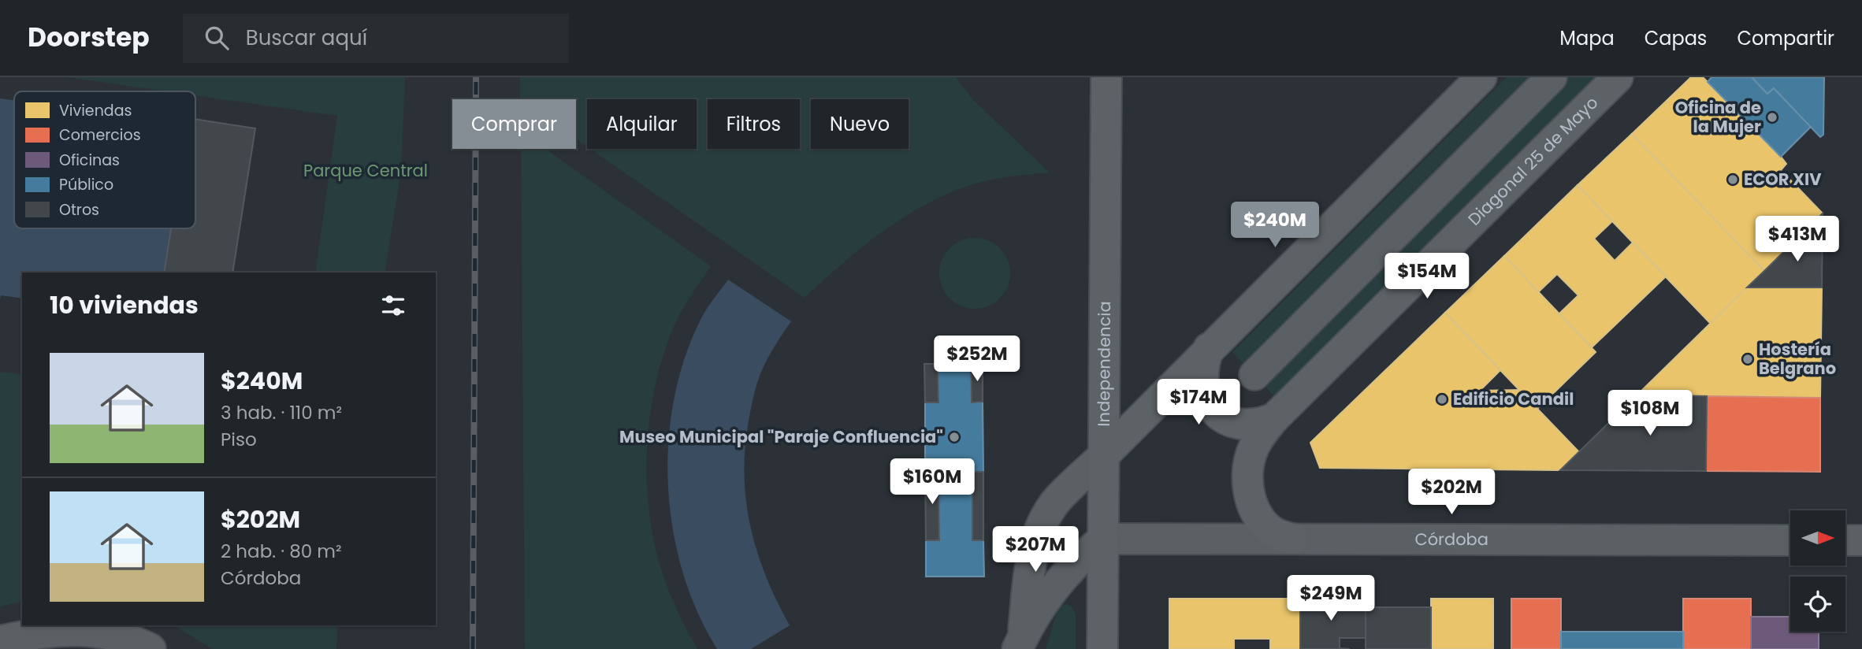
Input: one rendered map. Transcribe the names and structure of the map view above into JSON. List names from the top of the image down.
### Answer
{
  "streets": {
    "main road": ["Diagonal 25 de Mayo", "Independencia"],
    "street": ["Córdoba"]
  },
  "crossings": [
    ["Diagonal 25 de Mayo", "Córdoba"],
    ["Independencia", "Córdoba"]
  ],
  "parks": ["Parque Central"],
  "places": [
    "Oficina de la Mujer",
    "ECOR XIV",
    "Hostería Belgrano",
    "Edificio Candil",
    "Museo Municipal \"Paraje Confluencia\""
  ],
  "legend": [
    "Viviendas",
    "Comercios",
    "Oficinas",
    "Público",
    "Otros"
  ],
  "north": "right",
  "page": {
    "header": "Doorstep",
    "search": "Buscar aquí",
    "nav": ["Mapa", "Capas", "Compartir"],
    "chip": [
      "Comprar",
      "Alquilar",
      "Filtros",
      "Nuevo"
    ],
    "price": [
      "$240M",
      "$413M",
      "$154M",
      "$252M",
      "$174M",
      "$108M",
      "$160M",
      "$202M",
      "$207M",
      "$249M"
    ],
    "heading": "10 viviendas",
    "list": [
      {
        "name": "$240M",
        "note": "3 hab. · 110 m² · Piso"
      },
      {
        "name": "$202M",
        "note": "2 hab. · 80 m² · Córdoba"
      }
    ]
  }
}
